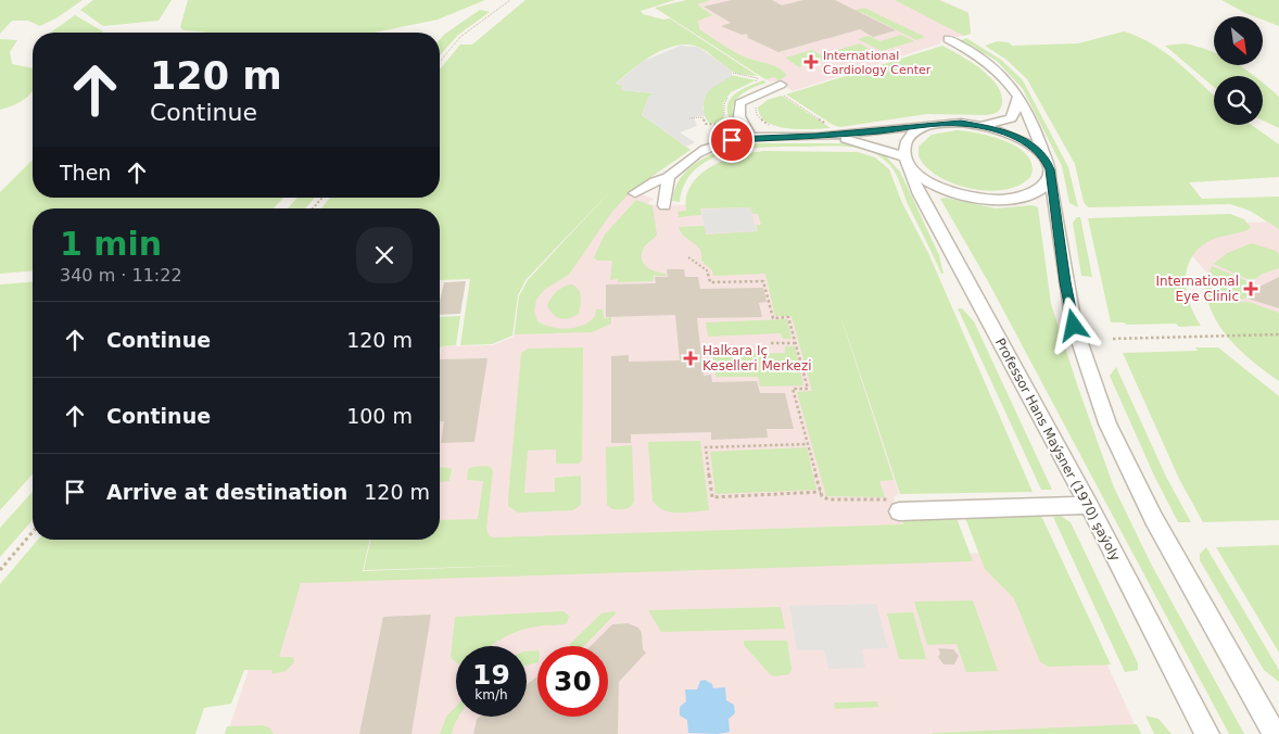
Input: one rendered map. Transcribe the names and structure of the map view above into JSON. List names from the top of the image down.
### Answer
{
  "streets": {
    "street": ["Professor Hans Maýsner (1970) şaýoly"]
  },
  "places": {
    "health": ["International Cardiology Center", "International Eye Clinic", "Halkara Iç Keselleri Merkezi"]
  },
  "north": "bottom right",
  "page": {
    "turn": ["120 m", "Continue"],
    "then": "Then",
    "heading": ["1 min", "340 m · 11:22"],
    "list": [
      {
        "name": "Continue",
        "value": "120 m"
      },
      {
        "name": "Continue",
        "value": "100 m"
      },
      {
        "name": "Arrive at destination",
        "value": "120 m"
      }
    ],
    "speed": "19 km/h",
    "limit": "30"
  }
}
